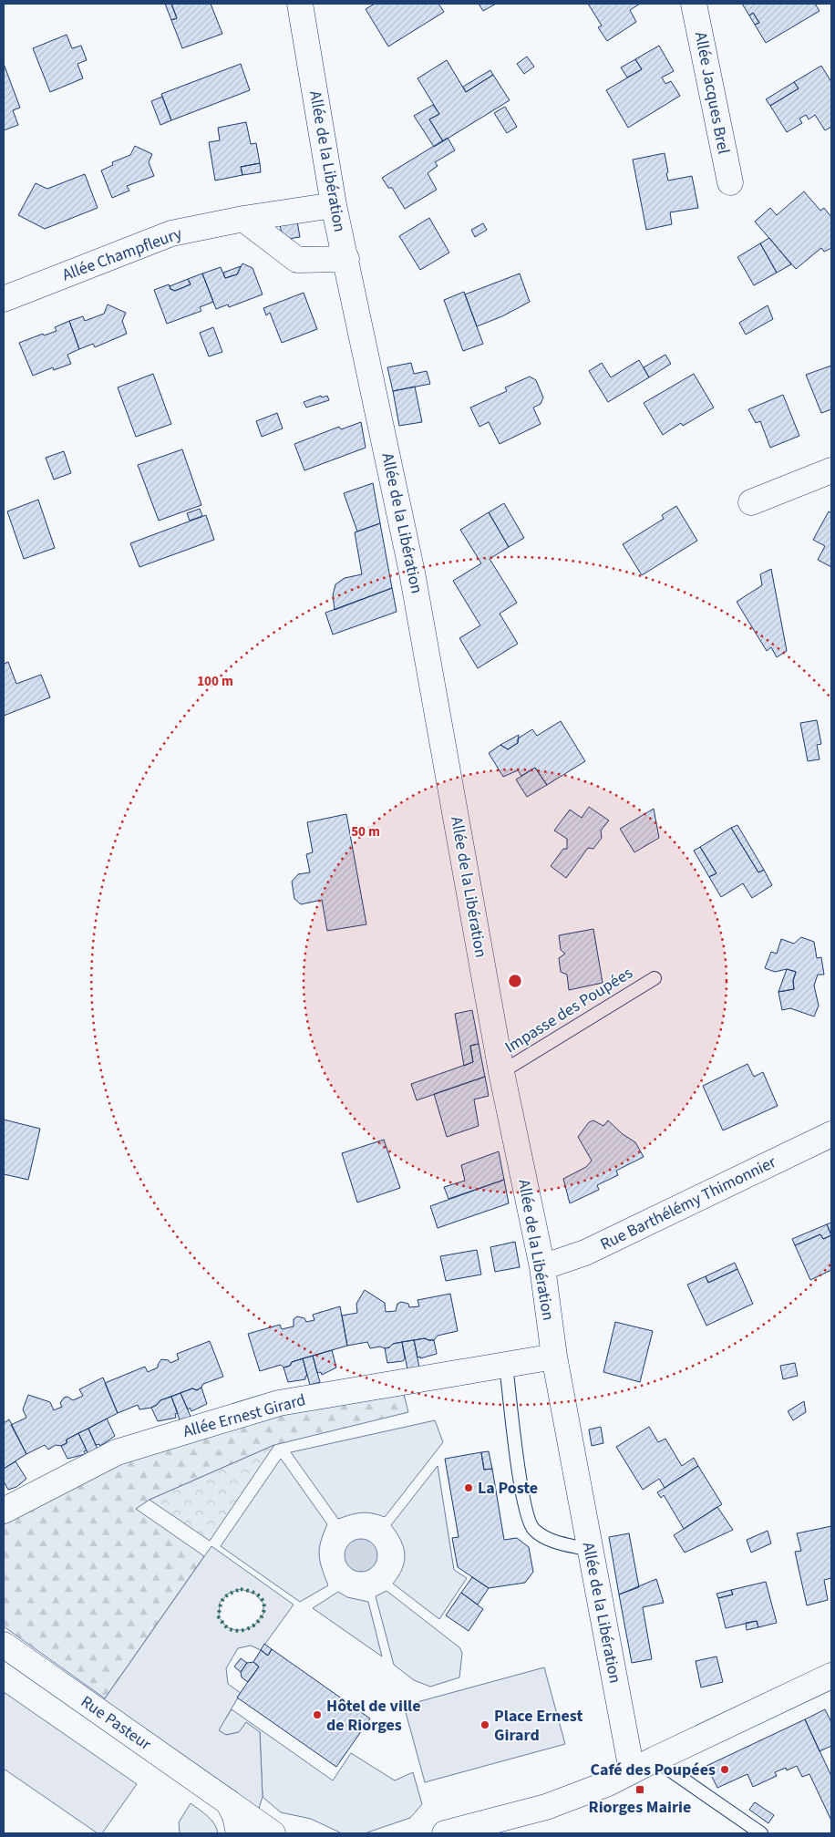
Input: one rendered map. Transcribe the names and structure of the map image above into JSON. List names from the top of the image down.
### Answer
{
  "streets": {
    "street": [
      "Allée Jacques Brel",
      "Allée de la Libération",
      "Allée Champfleury",
      "Rue Barthélémy Thimonnier",
      "Allée Ernest Girard",
      "Rue Pasteur"
    ],
    "lane": ["Impasse des Poupées"]
  },
  "crossings": [
    ["Allée de la Libération", "Allée Champfleury"],
    ["Allée de la Libération", "Impasse des Poupées"],
    ["Allée de la Libération", "Rue Barthélémy Thimonnier"],
    ["Allée de la Libération", "Allée Ernest Girard"]
  ],
  "places": {
    "other": [
      "La Poste",
      "Hôtel de ville de Riorges",
      "Place Ernest Girard",
      "Café des Poupées"
    ],
    "transit": ["Riorges Mairie"]
  },
  "rings": ["100 m", "50 m"]
}
